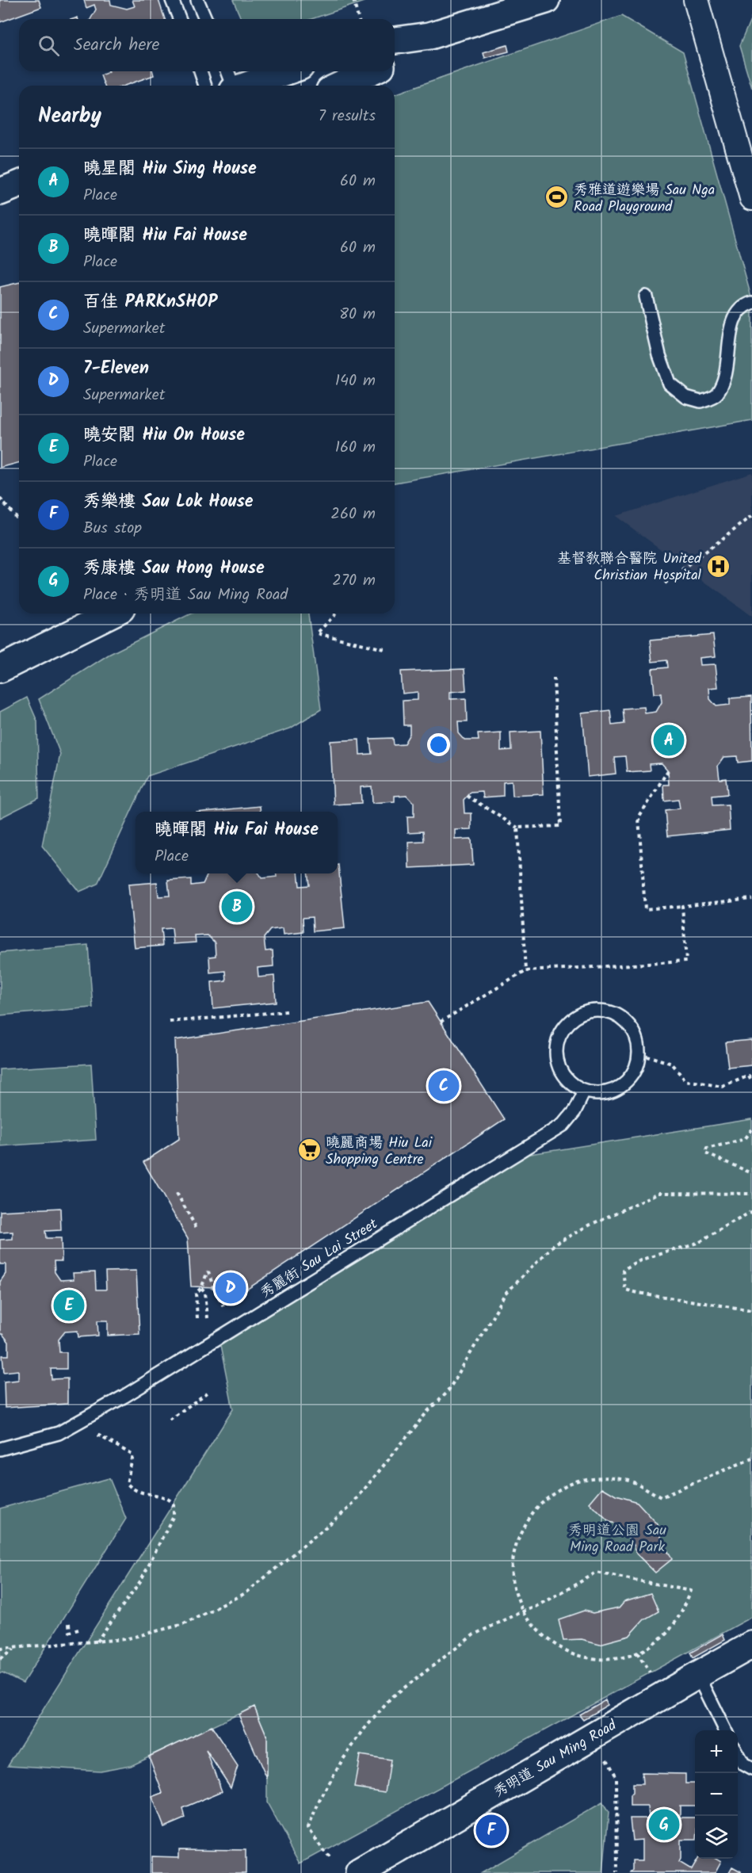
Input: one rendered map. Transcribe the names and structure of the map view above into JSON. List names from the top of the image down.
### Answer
{
  "streets": {
    "main road": ["秀明道 Sau Ming Road"],
    "lane": ["秀麗街 Sau Lai Street"]
  },
  "parks": ["秀明道公園 Sau Ming Road Park"],
  "places": {
    "sports": ["秀雅道遊樂場 Sau Nga Road Playground"],
    "hospital": ["基督教聯合醫院 United Christian Hospital"],
    "supermarket": ["曉麗商場 Hiu Lai Shopping Centre"]
  },
  "page": {
    "search": "Search here",
    "heading": ["Nearby", "7 results"],
    "list": [
      {
        "mark": "A",
        "name": "曉星閣 Hiu Sing House",
        "note": "Place",
        "value": "60 m"
      },
      {
        "mark": "B",
        "name": "曉暉閣 Hiu Fai House",
        "note": "Place",
        "value": "60 m"
      },
      {
        "mark": "C",
        "name": "百佳 PARKnSHOP",
        "note": "Supermarket",
        "value": "80 m"
      },
      {
        "mark": "D",
        "name": "7-Eleven",
        "note": "Supermarket",
        "value": "140 m"
      },
      {
        "mark": "E",
        "name": "曉安閣 Hiu On House",
        "note": "Place",
        "value": "160 m"
      },
      {
        "mark": "F",
        "name": "秀樂樓 Sau Lok House",
        "note": "Bus stop",
        "value": "260 m"
      },
      {
        "mark": "G",
        "name": "秀康樓 Sau Hong House",
        "note": "Place · 秀明道 Sau Ming Road",
        "value": "270 m"
      }
    ],
    "pins": [
      "A",
      "B",
      "C",
      "D",
      "E",
      "G",
      "F"
    ],
    "popup": ["曉暉閣 Hiu Fai House", "Place"],
    "map_buttons": ["+", "−"]
  }
}
